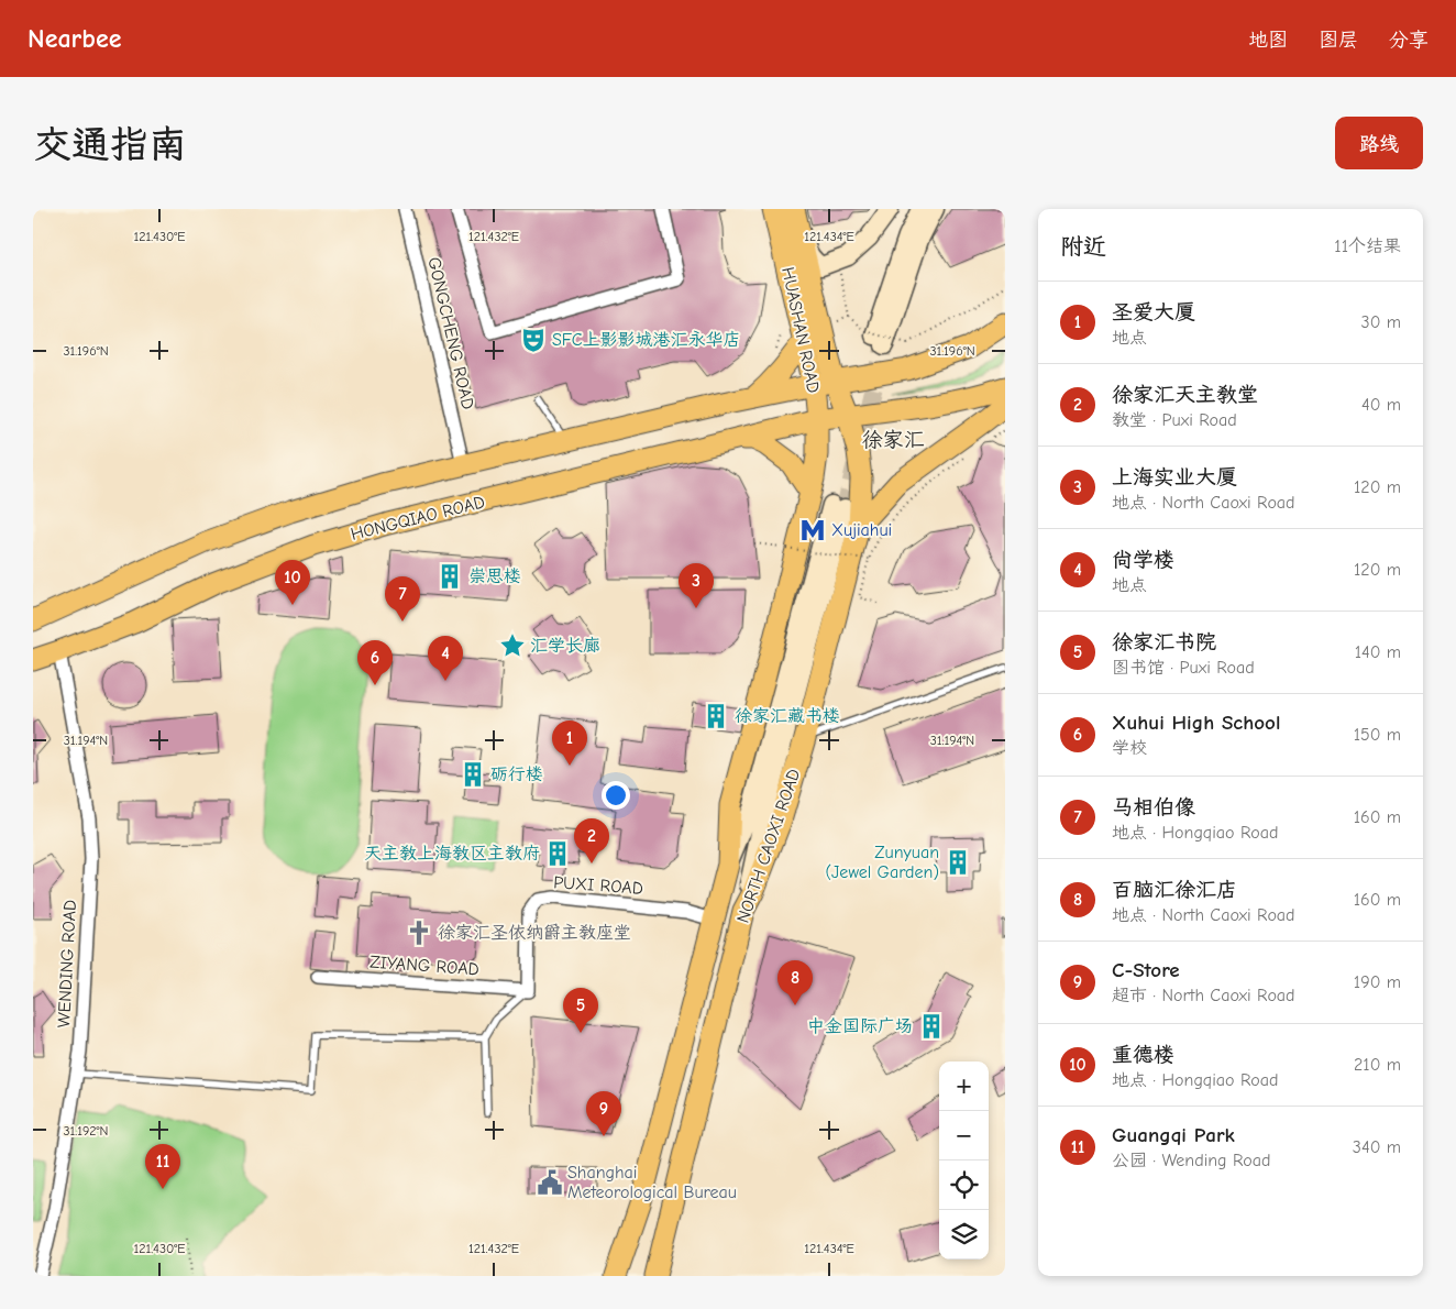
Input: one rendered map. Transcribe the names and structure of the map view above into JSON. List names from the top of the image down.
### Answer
{
  "streets": {
    "main road": ["HUASHAN ROAD", "HONGQIAO ROAD", "NORTH CAOXI ROAD"],
    "street": [
      "GONGCHENG ROAD",
      "PUXI ROAD",
      "WENDING ROAD",
      "ZIYANG ROAD"
    ]
  },
  "crossings": [
    ["HUASHAN ROAD", "HONGQIAO ROAD"],
    ["HUASHAN ROAD", "NORTH CAOXI ROAD"],
    ["HONGQIAO ROAD", "NORTH CAOXI ROAD"],
    ["HONGQIAO ROAD", "WENDING ROAD"],
    ["NORTH CAOXI ROAD", "PUXI ROAD"],
    ["PUXI ROAD", "ZIYANG ROAD"]
  ],
  "districts": ["徐家汇"],
  "places": {
    "theatre": ["SFC上影影城港汇永华店"],
    "metro station": ["Xujiahui"],
    "building": [
      "崇思楼",
      "徐家汇藏书楼",
      "砺行楼",
      "天主教上海教区主教府",
      "Zunyuan (Jewel Garden)",
      "中金国际广场"
    ],
    "place": ["汇学长廊"],
    "church": ["徐家汇圣依纳爵主教座堂"],
    "public building": ["Shanghai Meteorological Bureau"]
  },
  "page": {
    "header": "Nearbee",
    "nav": ["地图", "图层", "分享"],
    "buttons": "路线",
    "title": "交通指南",
    "heading": ["附近", "11个结果"],
    "list": [
      {
        "mark": "1",
        "name": "圣爱大厦",
        "note": "地点",
        "value": "30 m"
      },
      {
        "mark": "2",
        "name": "徐家汇天主教堂",
        "note": "教堂 · Puxi Road",
        "value": "40 m"
      },
      {
        "mark": "3",
        "name": "上海实业大厦",
        "note": "地点 · North Caoxi Road",
        "value": "120 m"
      },
      {
        "mark": "4",
        "name": "尚学楼",
        "note": "地点",
        "value": "120 m"
      },
      {
        "mark": "5",
        "name": "徐家汇书院",
        "note": "图书馆 · Puxi Road",
        "value": "140 m"
      },
      {
        "mark": "6",
        "name": "Xuhui High School",
        "note": "学校",
        "value": "150 m"
      },
      {
        "mark": "7",
        "name": "马相伯像",
        "note": "地点 · Hongqiao Road",
        "value": "160 m"
      },
      {
        "mark": "8",
        "name": "百脑汇徐汇店",
        "note": "地点 · North Caoxi Road",
        "value": "160 m"
      },
      {
        "mark": "9",
        "name": "C-Store",
        "note": "超市 · North Caoxi Road",
        "value": "190 m"
      },
      {
        "mark": "10",
        "name": "重德楼",
        "note": "地点 · Hongqiao Road",
        "value": "210 m"
      },
      {
        "mark": "11",
        "name": "Guangqi Park",
        "note": "公园 · Wending Road",
        "value": "340 m"
      }
    ],
    "pins": [
      "10",
      "3",
      "7",
      "4",
      "6",
      "1",
      "2",
      "8",
      "5",
      "9",
      "11"
    ],
    "map_buttons": ["+", "−"]
  },
  "coordinates": [
    "121.430°E",
    "121.432°E",
    "121.434°E",
    "31.196°N",
    "31.194°N",
    "31.192°N"
  ]
}
